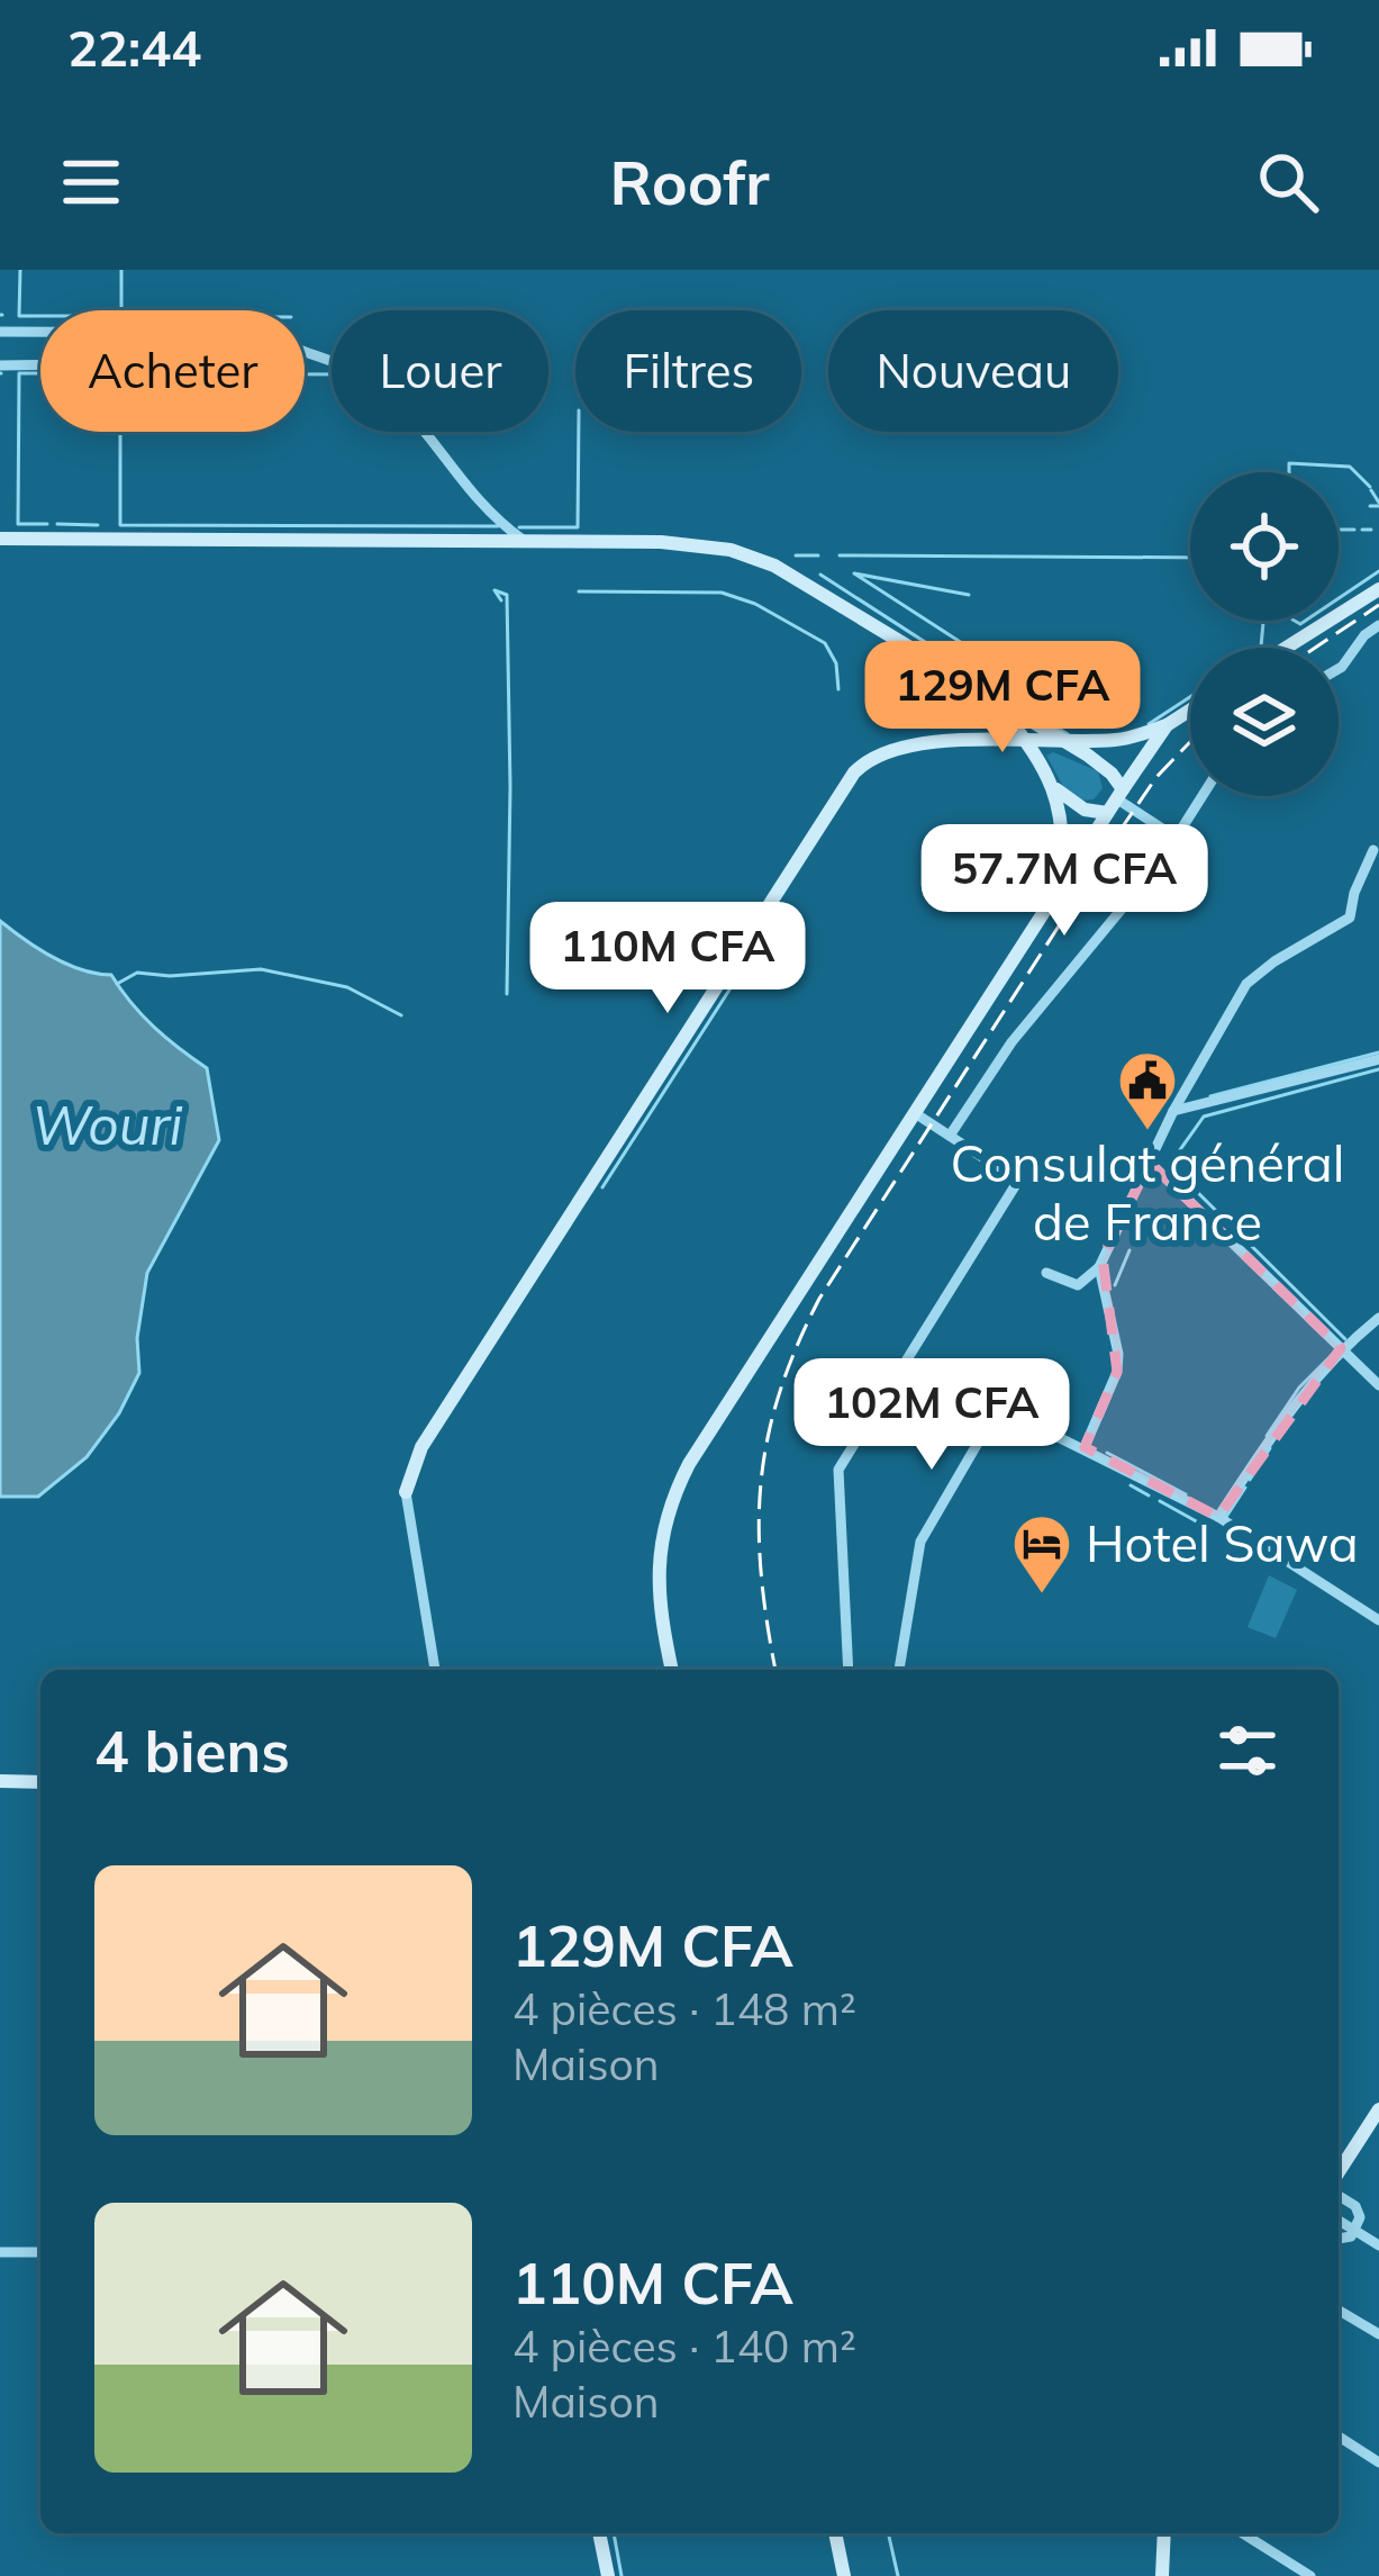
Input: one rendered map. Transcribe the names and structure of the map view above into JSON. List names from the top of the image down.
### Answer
{
  "water": ["Wouri"],
  "places": {
    "public building": ["Consulat général de France"],
    "hotel": ["Hotel Sawa"]
  },
  "page": {
    "status": "22:44",
    "header": "Roofr",
    "chip": [
      "Acheter",
      "Louer",
      "Filtres",
      "Nouveau"
    ],
    "price": [
      "129M CFA",
      "57.7M CFA",
      "110M CFA",
      "102M CFA"
    ],
    "heading": "4 biens",
    "list": [
      {
        "name": "129M CFA",
        "note": "4 pièces · 148 m² · Maison"
      },
      {
        "name": "110M CFA",
        "note": "4 pièces · 140 m² · Maison"
      }
    ]
  }
}
